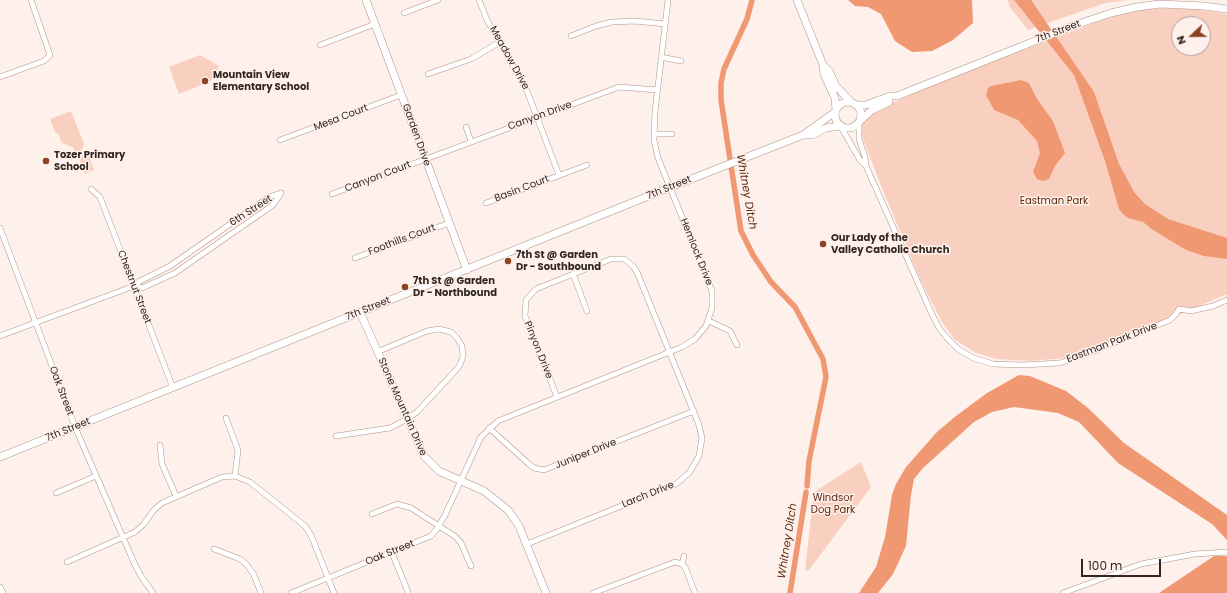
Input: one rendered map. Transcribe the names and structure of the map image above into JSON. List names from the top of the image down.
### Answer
{
  "streets": {
    "street": [
      "7th Street",
      "Meadow Drive",
      "Canyon Drive",
      "Mesa Court",
      "Garden Drive",
      "Canyon Court",
      "Basin Court",
      "6th Street",
      "Foothills Court",
      "Hemlock Drive",
      "Chestnut Street",
      "Eastman Park Drive",
      "Pinyon Drive",
      "Oak Street",
      "Stone Mountain Drive",
      "Juniper Drive",
      "Larch Drive"
    ]
  },
  "crossings": [
    ["7th Street", "Garden Drive"],
    ["7th Street", "Hemlock Drive"],
    ["7th Street", "Chestnut Street"],
    ["7th Street", "Eastman Park Drive"],
    ["7th Street", "Oak Street"],
    ["7th Street", "Stone Mountain Drive"],
    ["Meadow Drive", "Canyon Drive"],
    ["Meadow Drive", "Basin Court"],
    ["Canyon Drive", "Garden Drive"],
    ["Canyon Drive", "Canyon Court"],
    ["Canyon Drive", "Basin Court"],
    ["Canyon Drive", "Hemlock Drive"],
    ["Mesa Court", "Garden Drive"],
    ["Garden Drive", "Canyon Court"],
    ["Garden Drive", "Foothills Court"],
    ["6th Street", "Chestnut Street"],
    ["6th Street", "Oak Street"],
    ["Hemlock Drive", "Pinyon Drive"],
    ["Hemlock Drive", "Oak Street"],
    ["Hemlock Drive", "Stone Mountain Drive"],
    ["Hemlock Drive", "Juniper Drive"],
    ["Hemlock Drive", "Larch Drive"],
    ["Pinyon Drive", "Larch Drive"],
    ["Oak Street", "Stone Mountain Drive"],
    ["Stone Mountain Drive", "Larch Drive"],
    ["Juniper Drive", "Larch Drive"]
  ],
  "water": ["Whitney Ditch"],
  "parks": ["Eastman Park", "Windsor Dog Park"],
  "places": [
    "Mountain View Elementary School",
    "Tozer Primary School",
    "Our Lady of the Valley Catholic Church",
    "7th St @ Garden Dr - Southbound",
    "7th St @ Garden Dr - Northbound"
  ],
  "scale_bar": "100 m",
  "north": "left"
}
